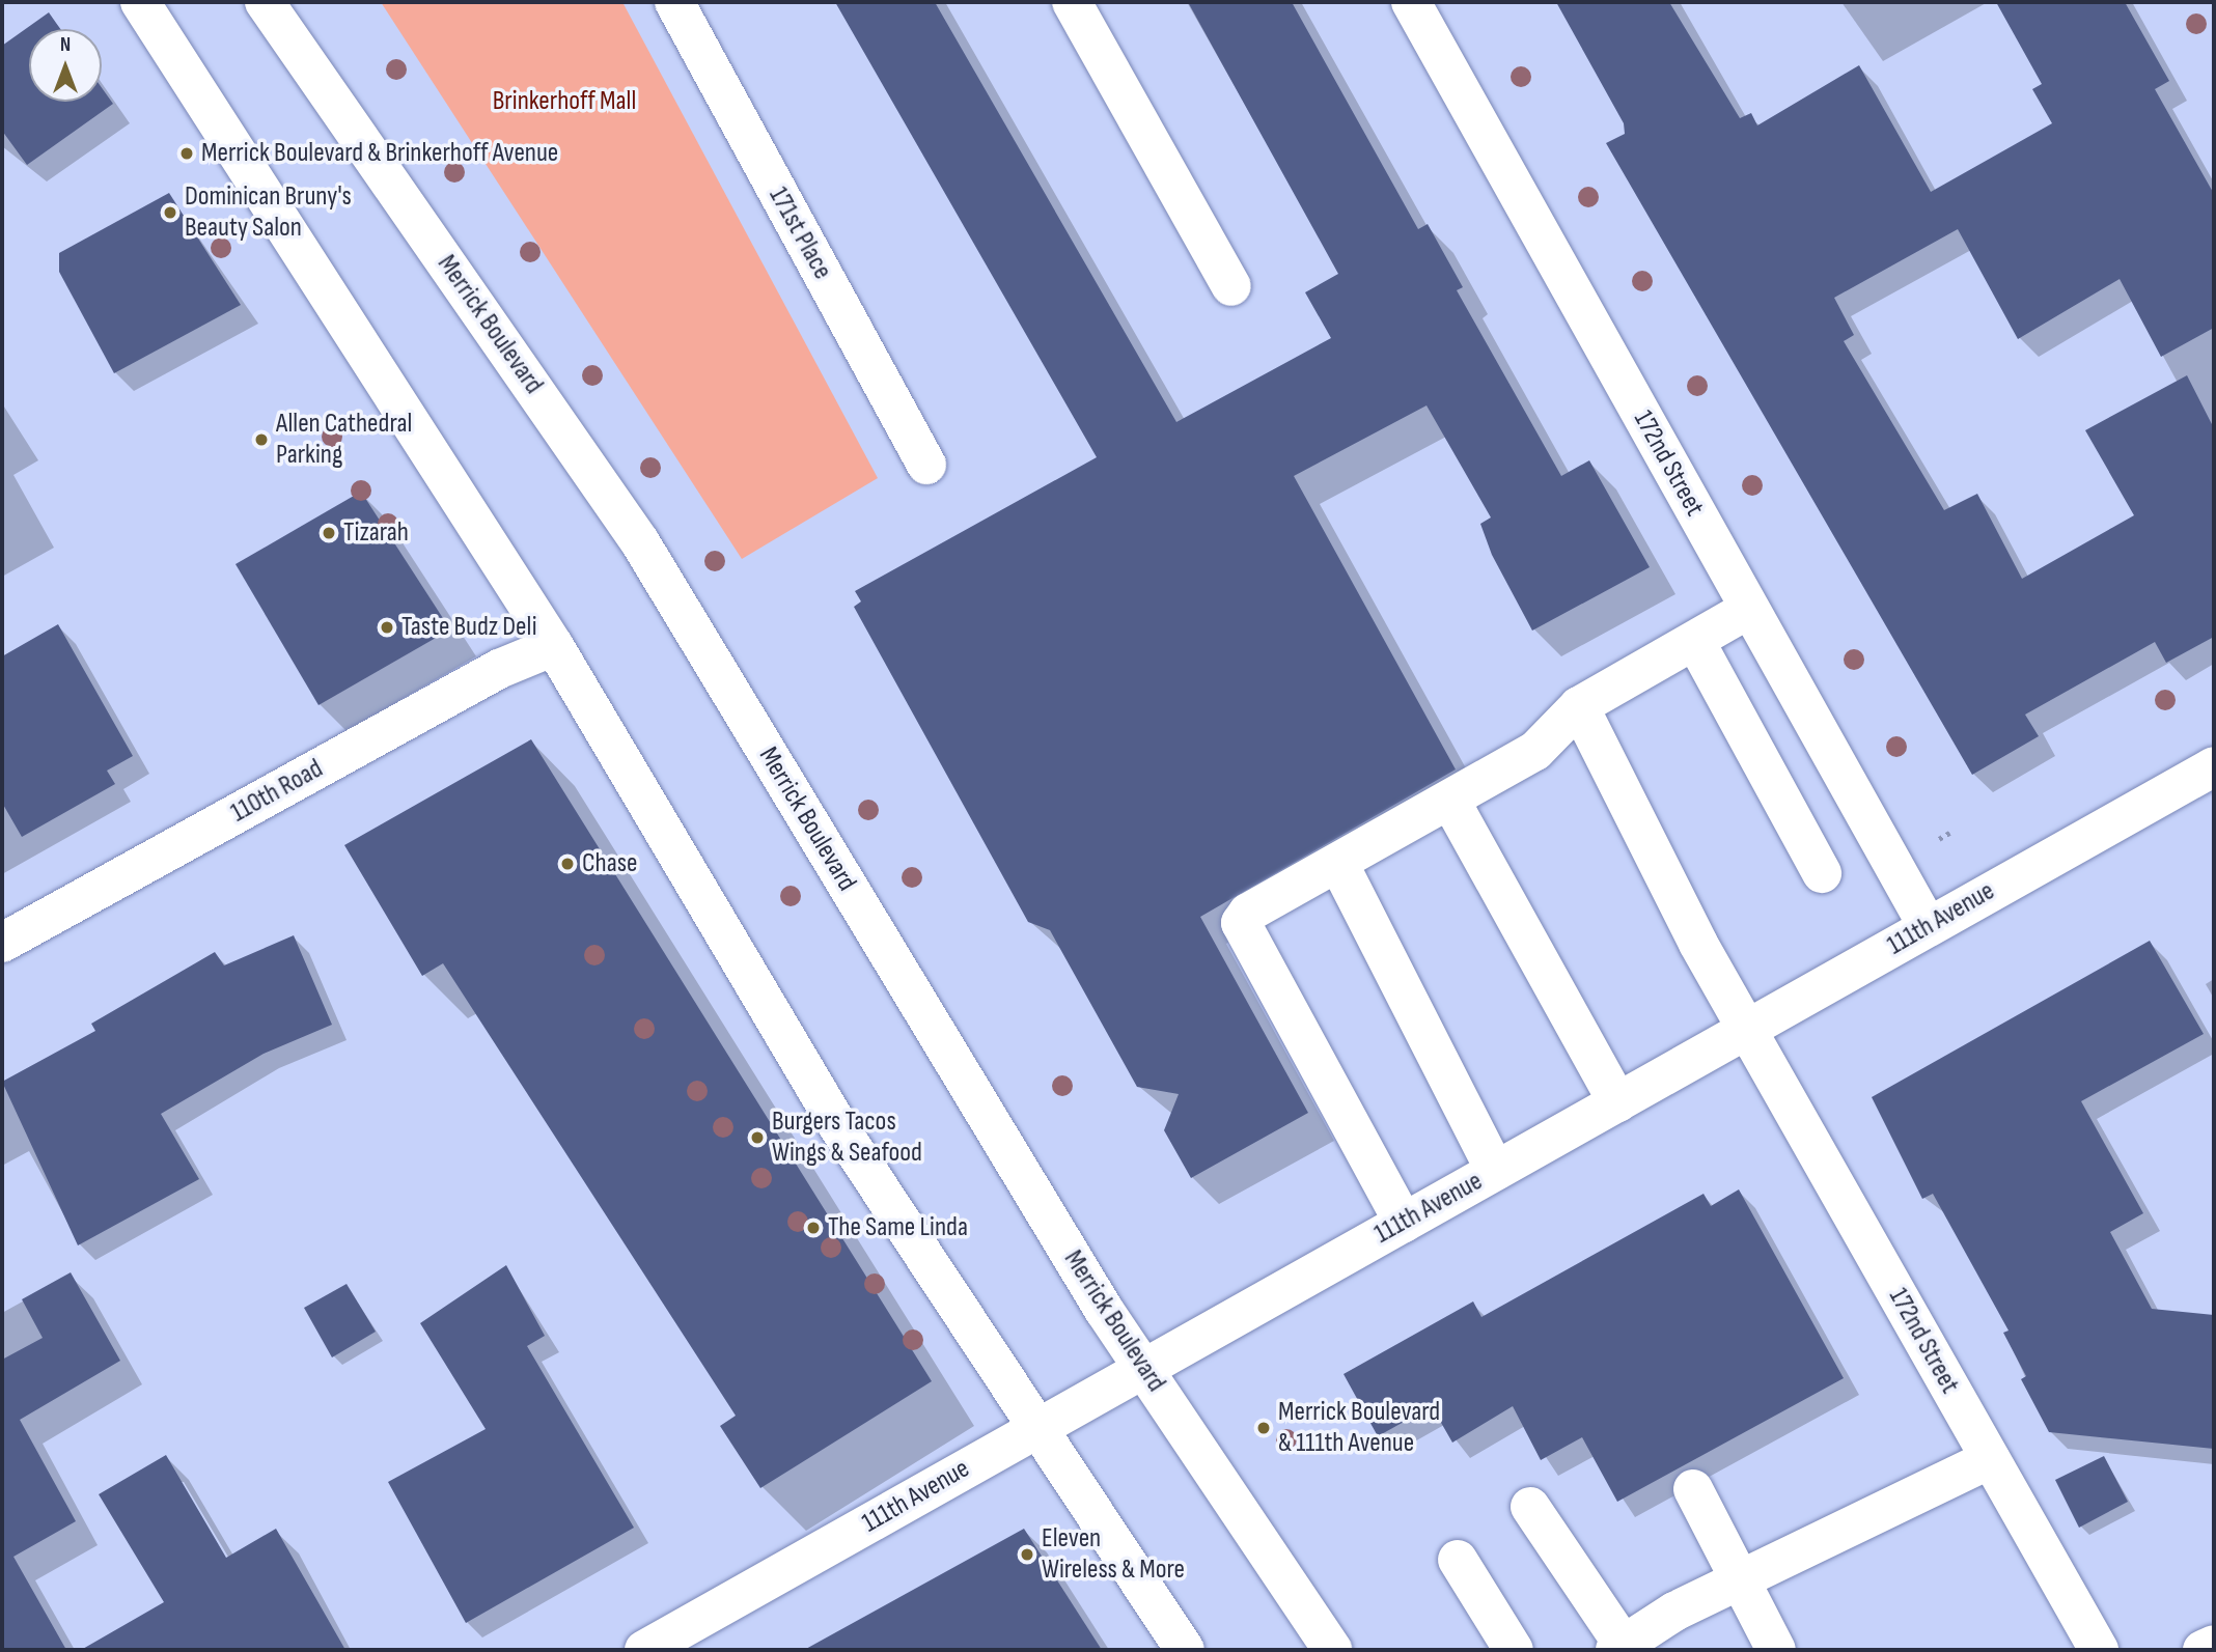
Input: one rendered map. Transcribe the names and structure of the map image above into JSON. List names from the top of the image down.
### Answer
{
  "streets": {
    "street": [
      "171st Place",
      "Merrick Boulevard",
      "172nd Street",
      "110th Road",
      "111th Avenue"
    ]
  },
  "crossings": [
    ["Merrick Boulevard", "111th Avenue"],
    ["172nd Street", "111th Avenue"]
  ],
  "parks": ["Brinkerhoff Mall"],
  "places": [
    "Merrick Boulevard & Brinkerhoff Avenue",
    "Dominican Bruny's Beauty Salon",
    "Allen Cathedral Parking",
    "Tizarah",
    "Taste Budz Deli",
    "Chase",
    "Burgers Tacos Wings & Seafood",
    "The Same Linda",
    "Merrick Boulevard & 111th Avenue",
    "Eleven Wireless & More"
  ],
  "north": "top"
}
